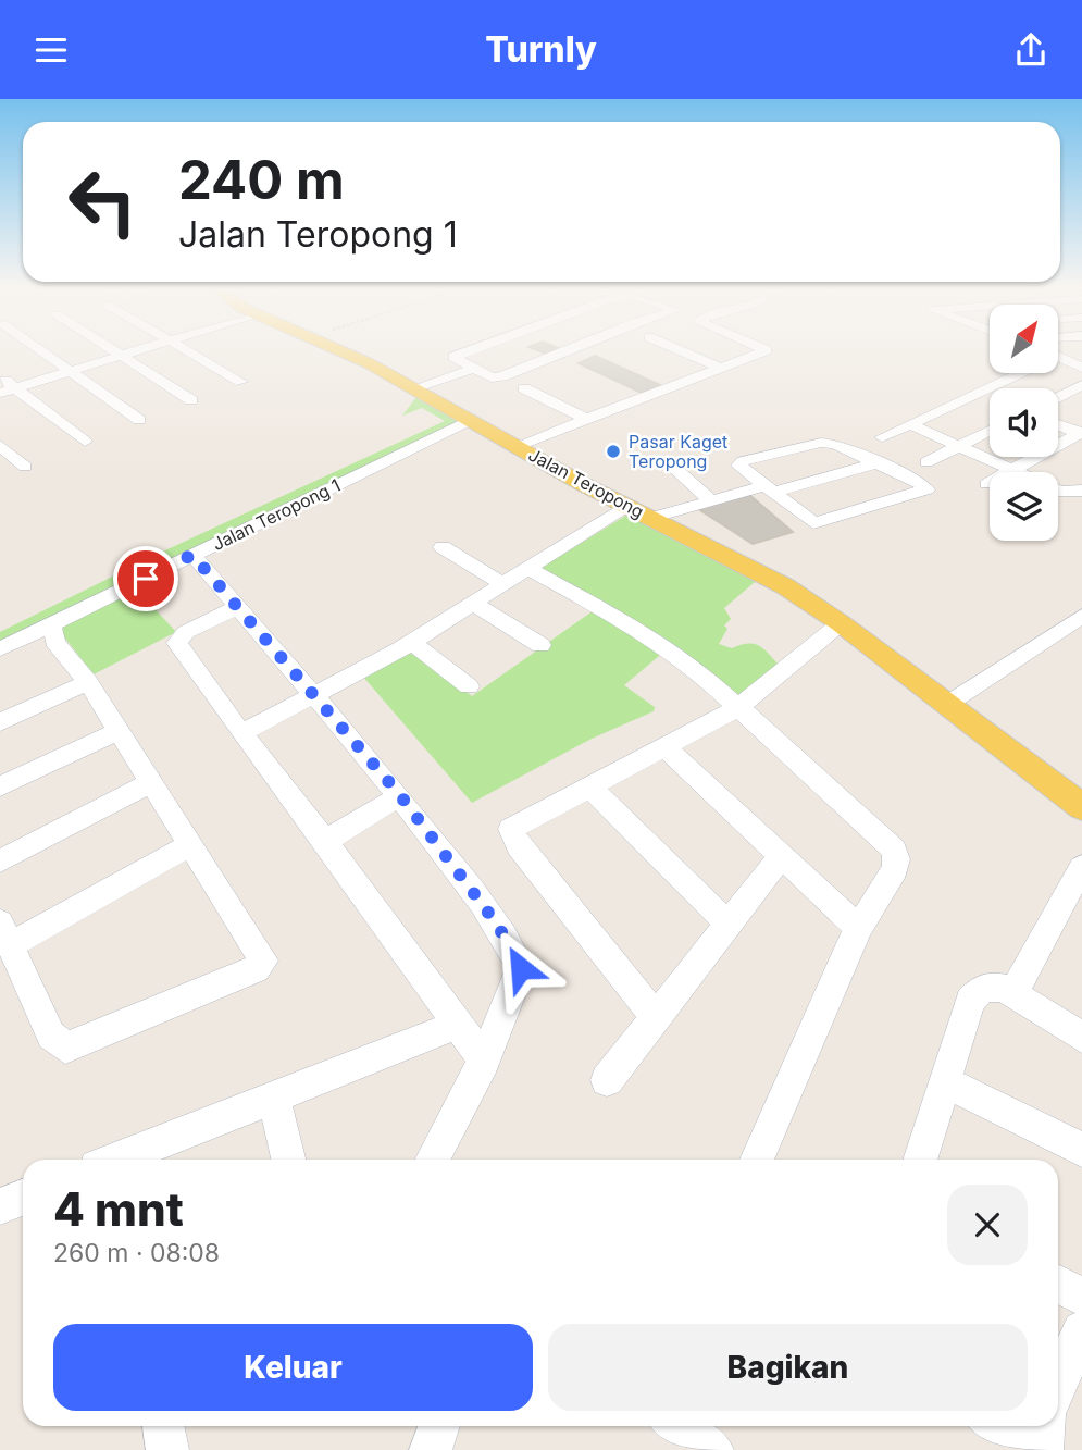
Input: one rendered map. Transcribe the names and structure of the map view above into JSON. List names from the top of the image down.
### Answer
{
  "streets": {
    "main road": ["Jalan Teropong"],
    "street": ["Jalan Teropong 1"]
  },
  "crossings": [
    ["Jalan Teropong", "Jalan Teropong 1"]
  ],
  "places": ["Pasar Kaget Teropong"],
  "north": "top right",
  "page": {
    "header": "Turnly",
    "turn": ["240 m", "Jalan Teropong 1"],
    "heading": ["4 mnt", "260 m · 08:08"],
    "buttons": ["Keluar", "Bagikan"]
  }
}
